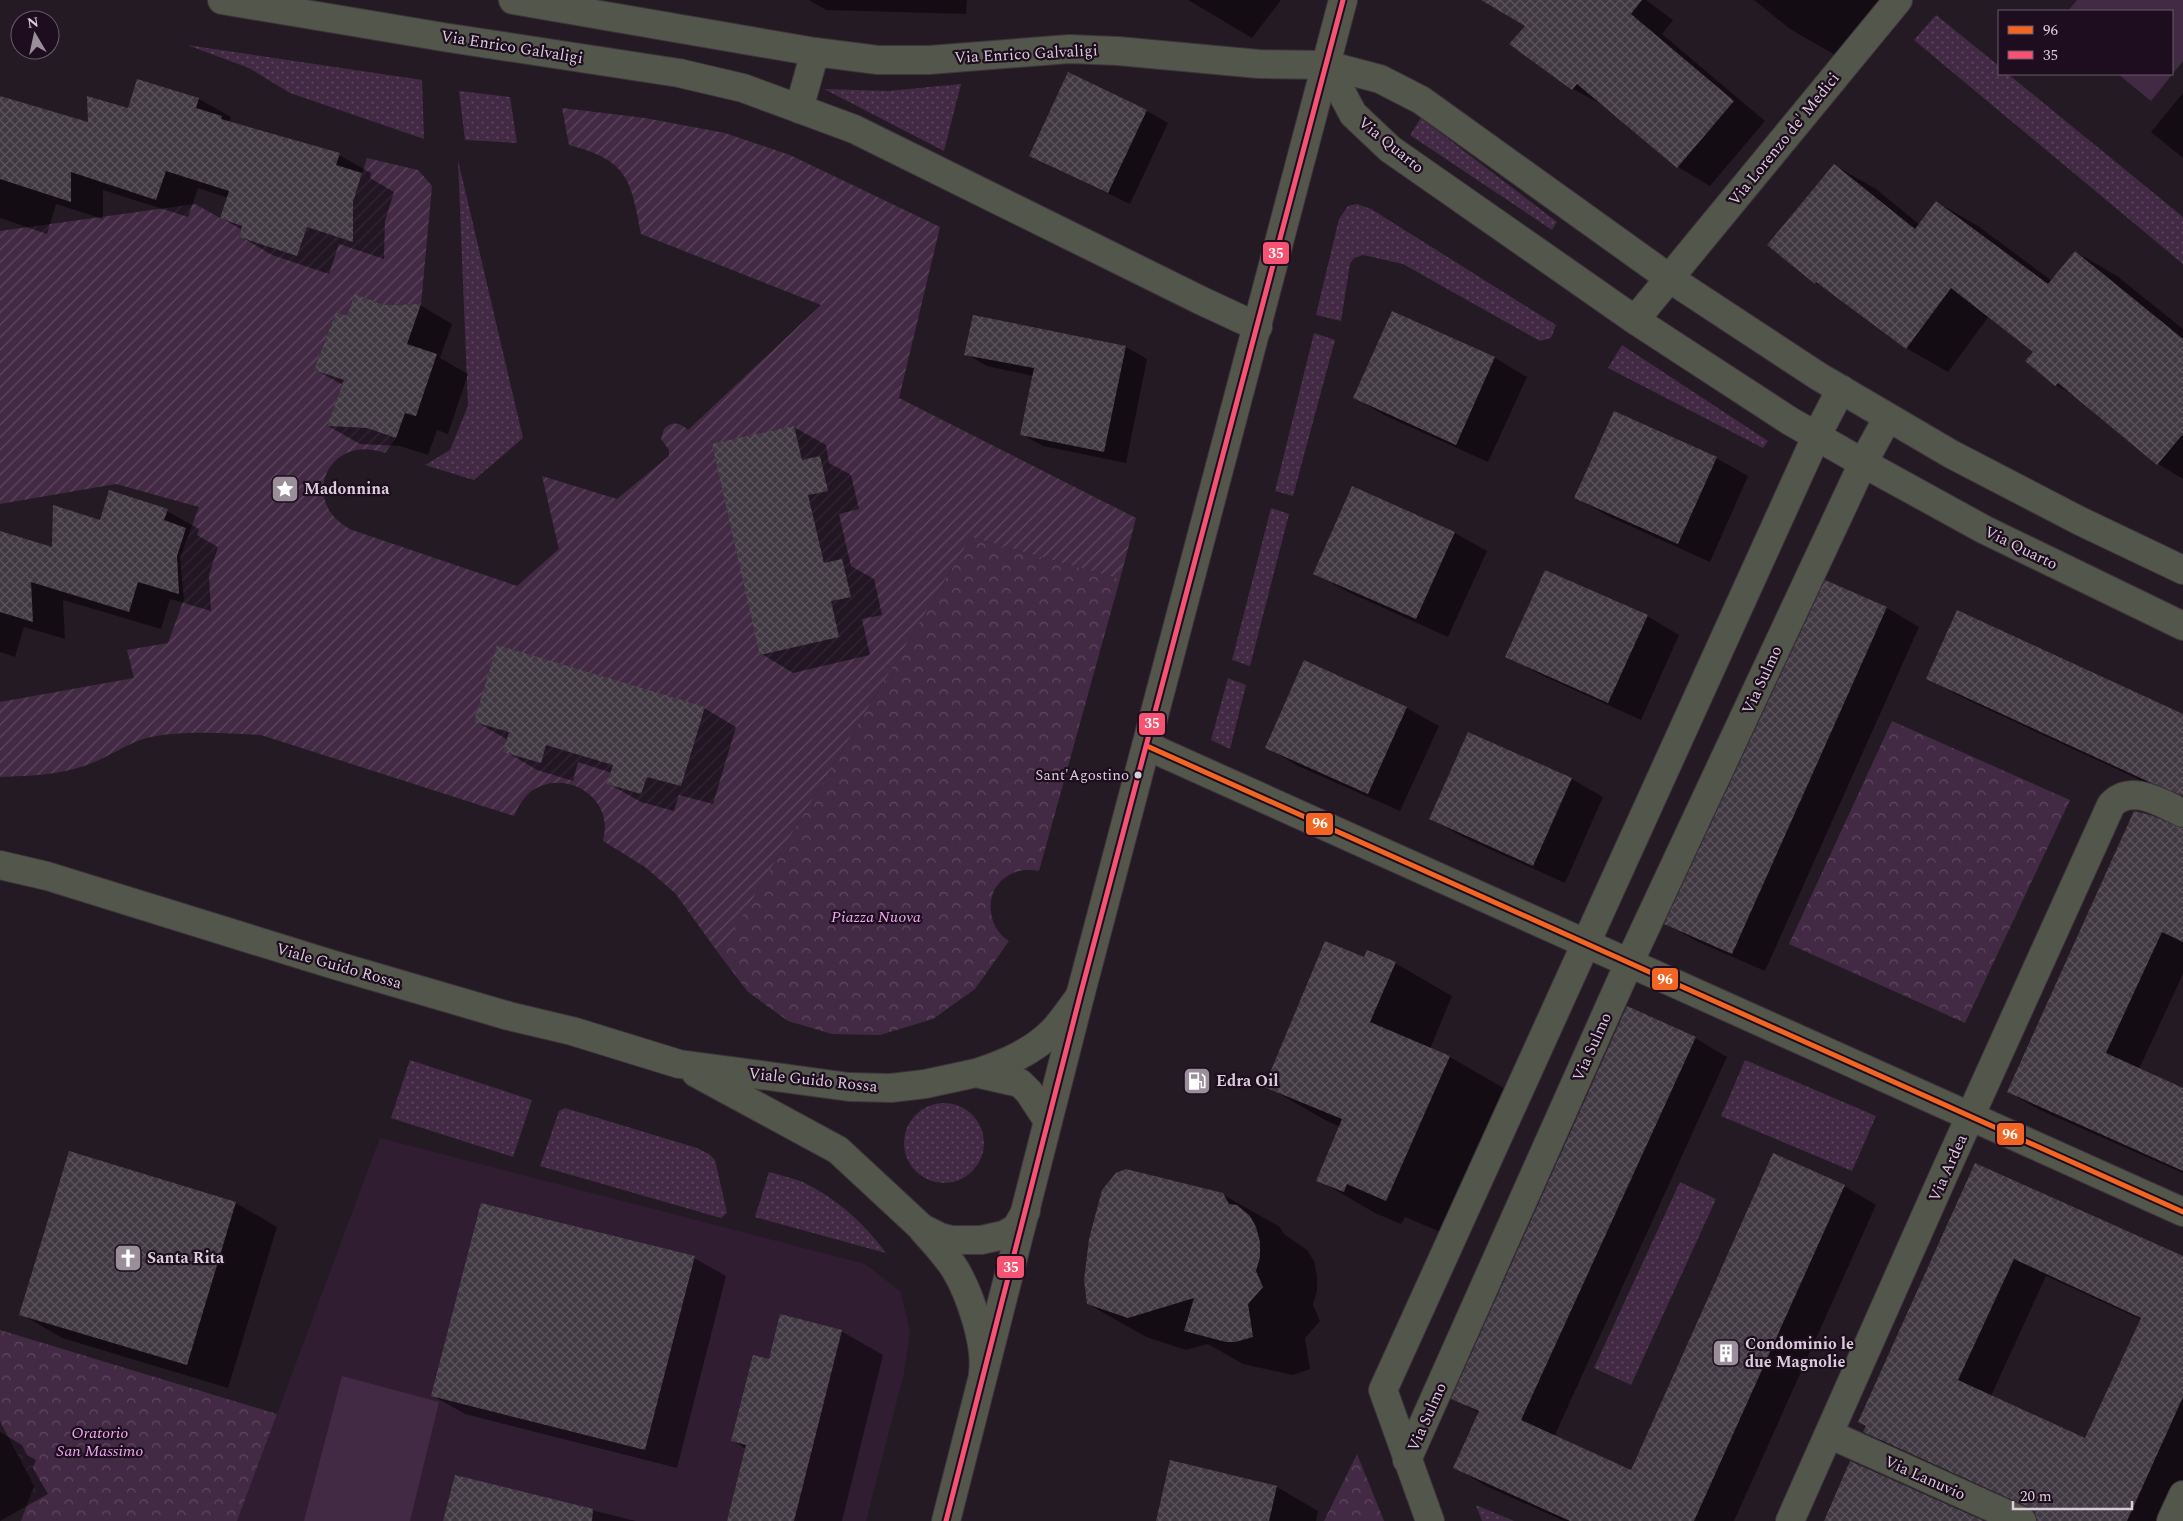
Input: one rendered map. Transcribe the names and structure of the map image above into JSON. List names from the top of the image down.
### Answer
{
  "streets": {
    "street": [
      "Via Enrico Galvaligi",
      "Via Lorenzo de' Medici",
      "Via Quarto",
      "Via Sulmo",
      "Viale Guido Rossa",
      "Via Ardea",
      "Via Lanuvio"
    ]
  },
  "crossings": [
    ["Via Enrico Galvaligi", "Via Quarto"],
    ["Via Quarto", "Via Sulmo"],
    ["Via Ardea", "Via Lanuvio"]
  ],
  "parks": ["Piazza Nuova", "Oratorio San Massimo"],
  "places": {
    "place": ["Madonnina"],
    "other": ["Sant'Agostino"],
    "fuel station": ["Edra Oil"],
    "church": ["Santa Rita"],
    "building": ["Condominio le due Magnolie"]
  },
  "lines": ["transit line 35", "transit line 96"],
  "legend": ["96", "35"],
  "scale_bar": "20 m",
  "north": "top"
}
